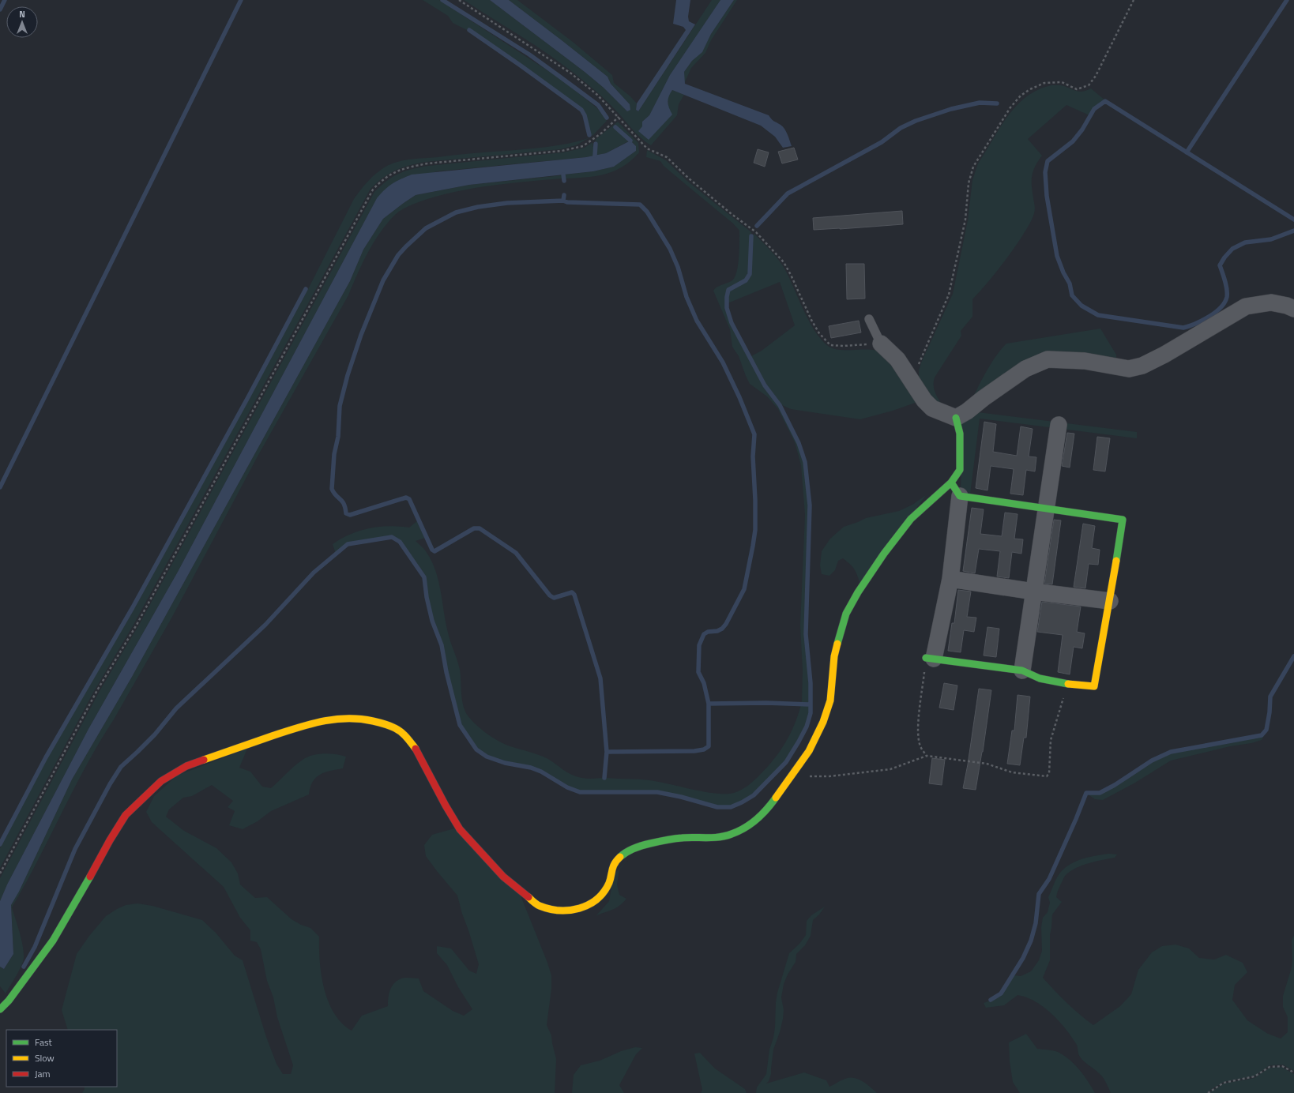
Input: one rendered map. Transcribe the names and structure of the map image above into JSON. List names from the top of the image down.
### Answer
{
  "legend": ["Fast", "Slow", "Jam"],
  "north": "top"
}
